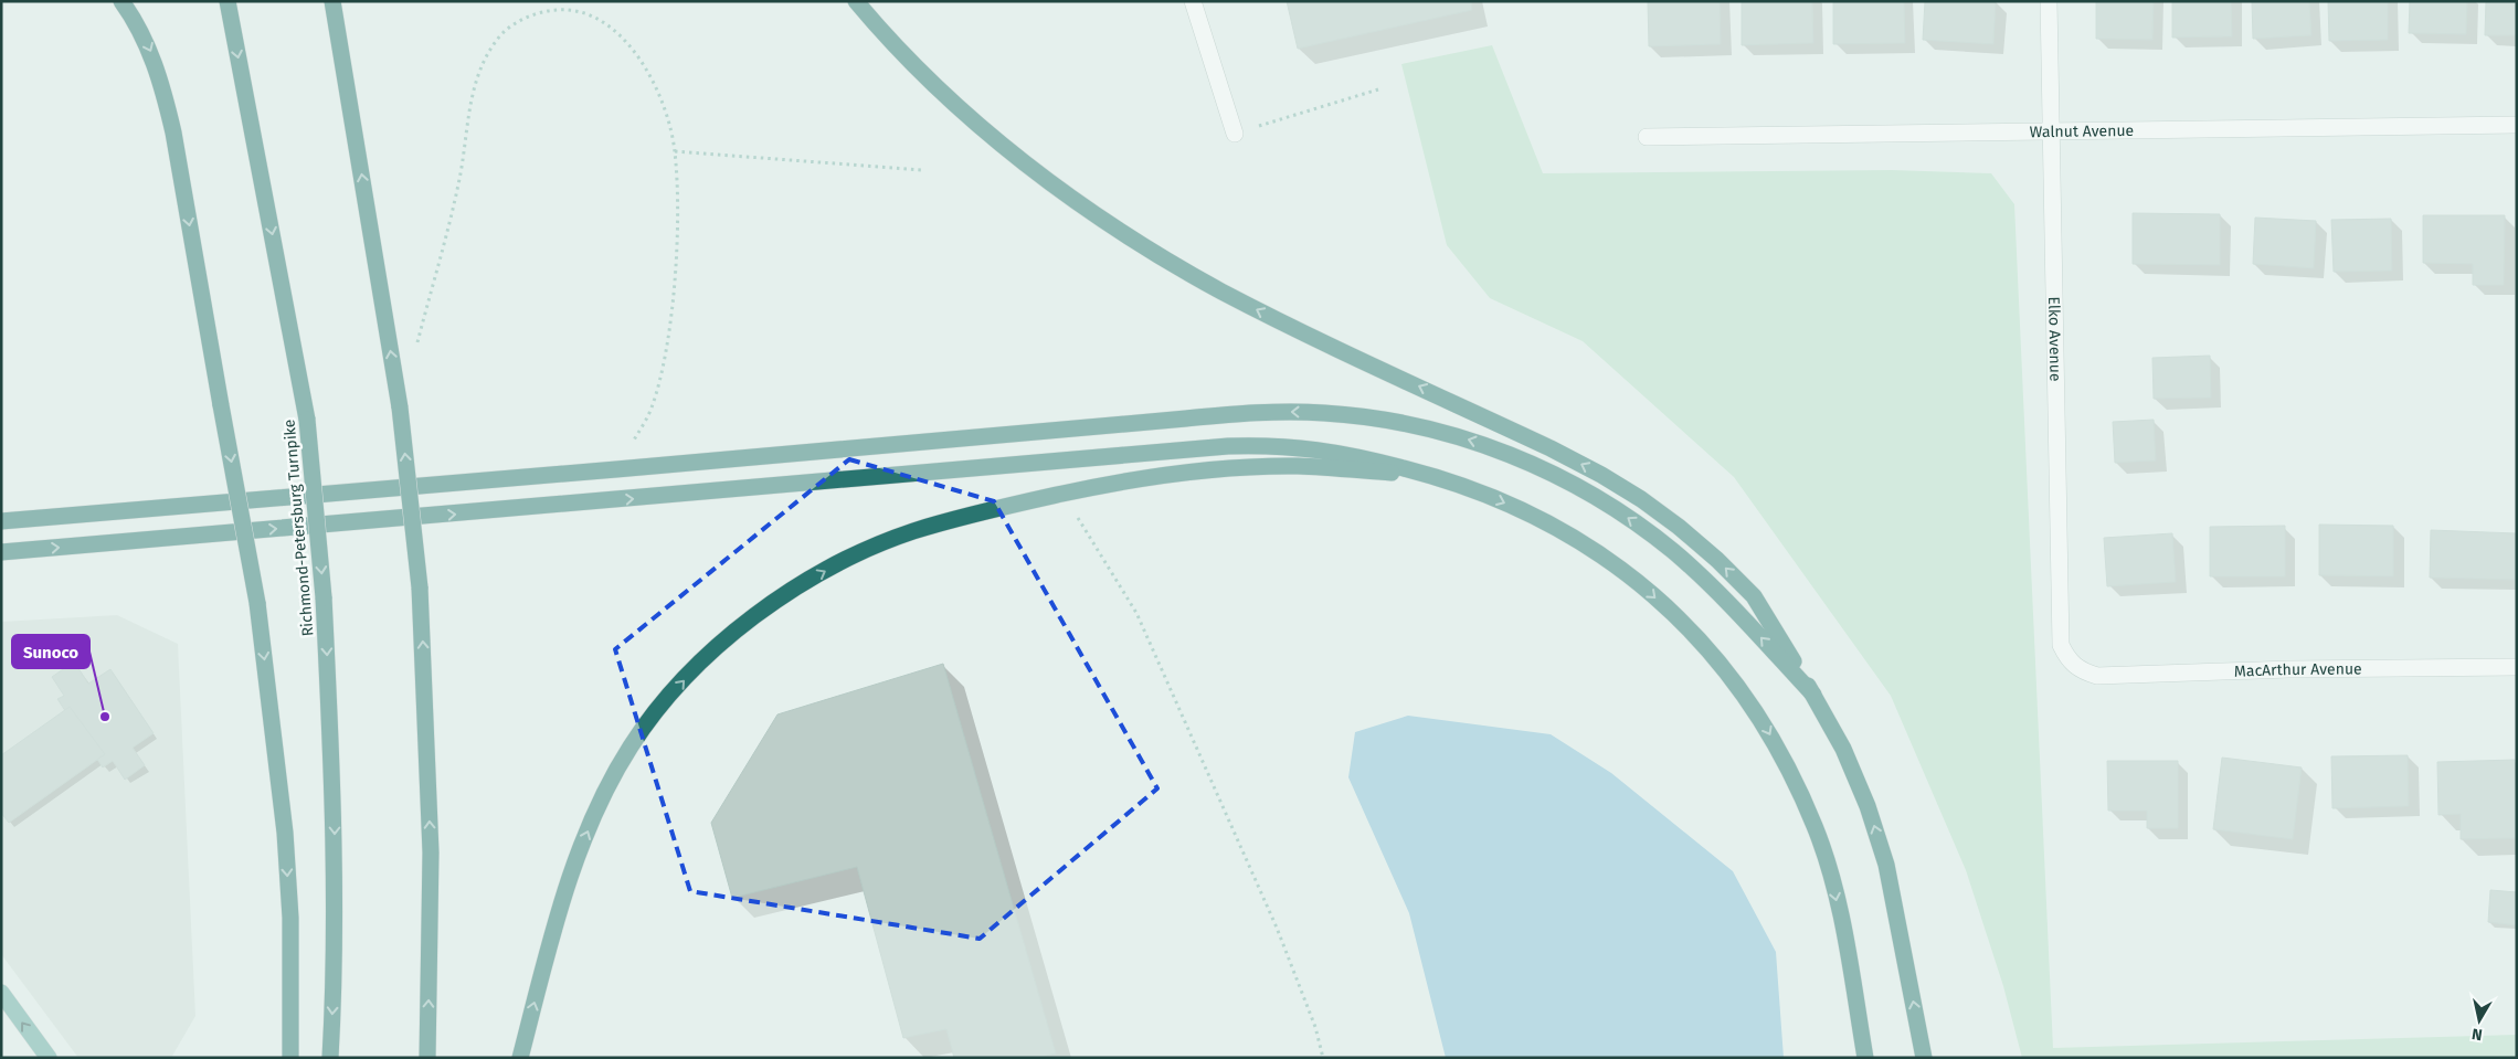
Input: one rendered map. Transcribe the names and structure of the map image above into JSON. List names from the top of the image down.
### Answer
{
  "streets": {
    "highway": ["Richmond-Petersburg Turnpike"],
    "street": ["Walnut Avenue", "Elko Avenue", "MacArthur Avenue"]
  },
  "crossings": [
    ["Walnut Avenue", "Elko Avenue"],
    ["Elko Avenue", "MacArthur Avenue"]
  ],
  "places": ["Sunoco"],
  "north": "bottom"
}
